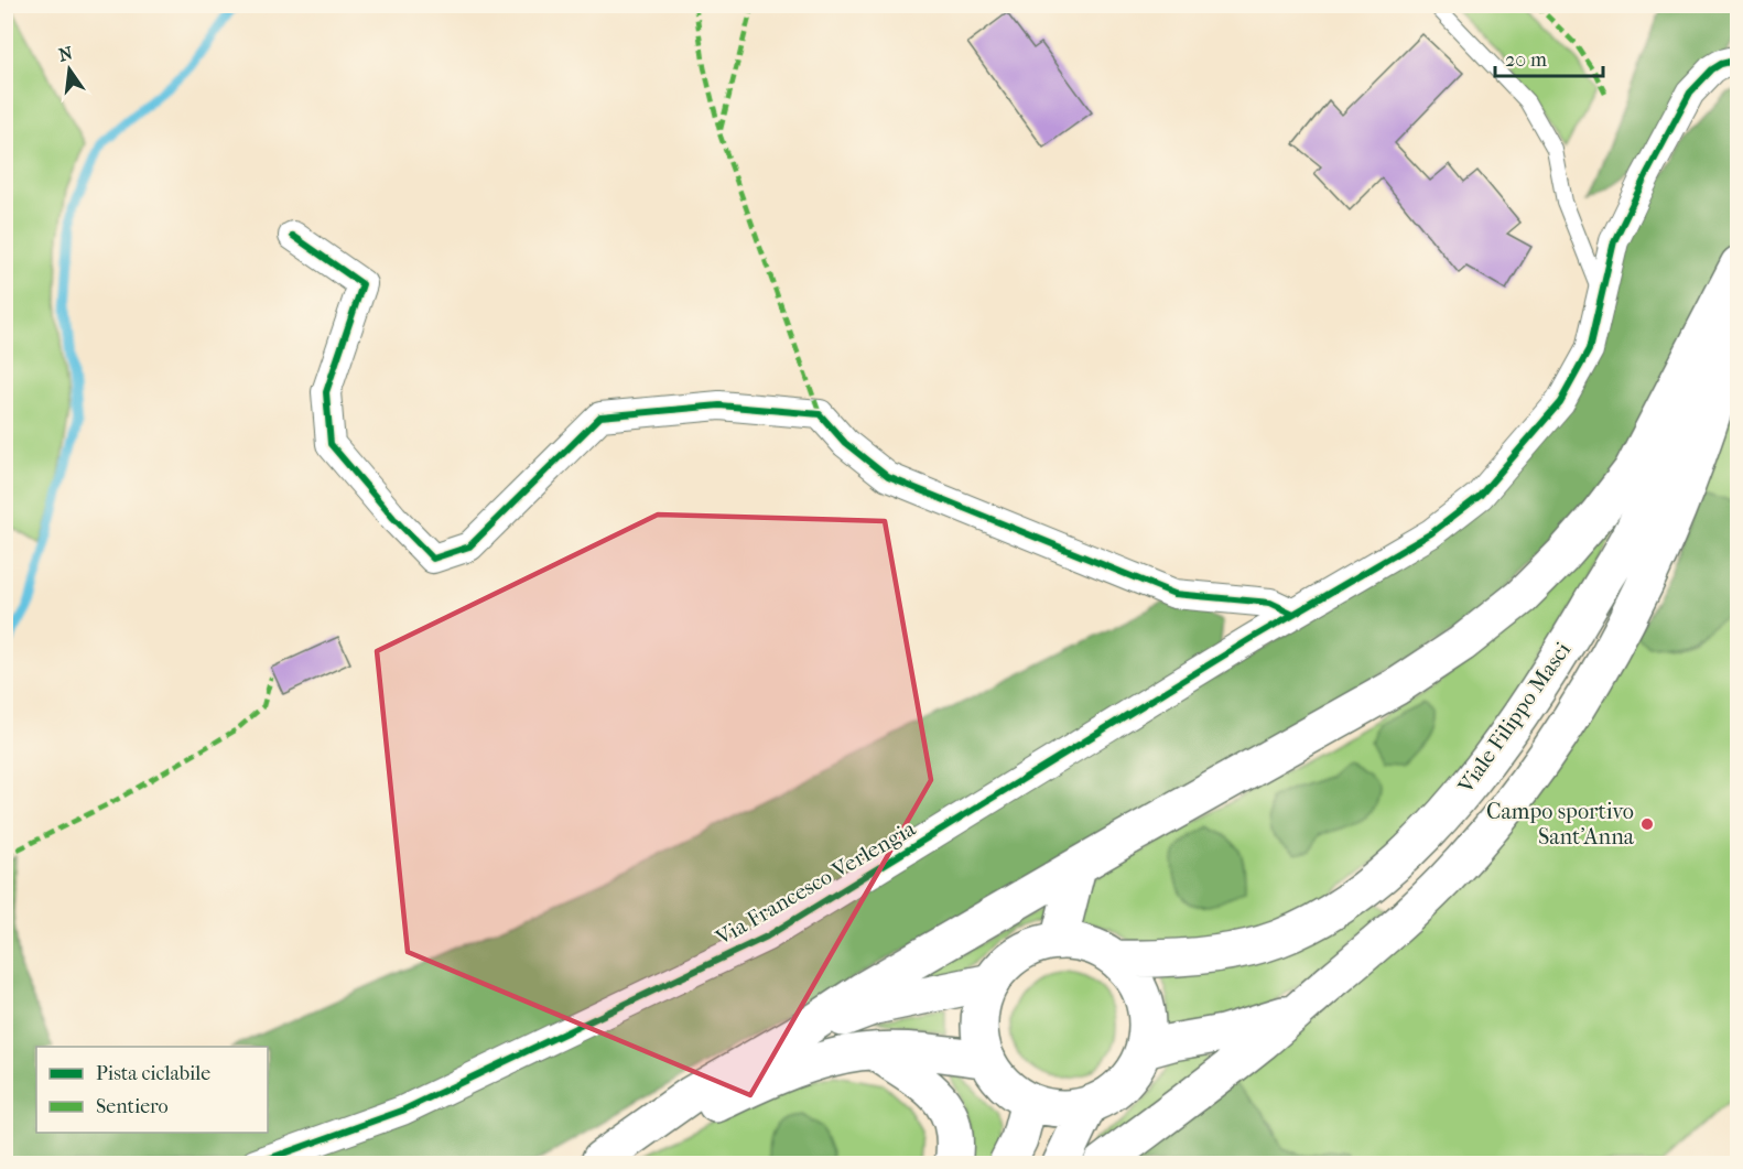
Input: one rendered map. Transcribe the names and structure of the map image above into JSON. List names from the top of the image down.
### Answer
{
  "streets": {
    "main road": ["Viale Filippo Masci"],
    "street": ["Via Francesco Verlengia"]
  },
  "places": ["Campo sportivo Sant'Anna"],
  "legend": ["Pista ciclabile", "Sentiero"],
  "scale_bar": "20 m",
  "north": "top"
}
